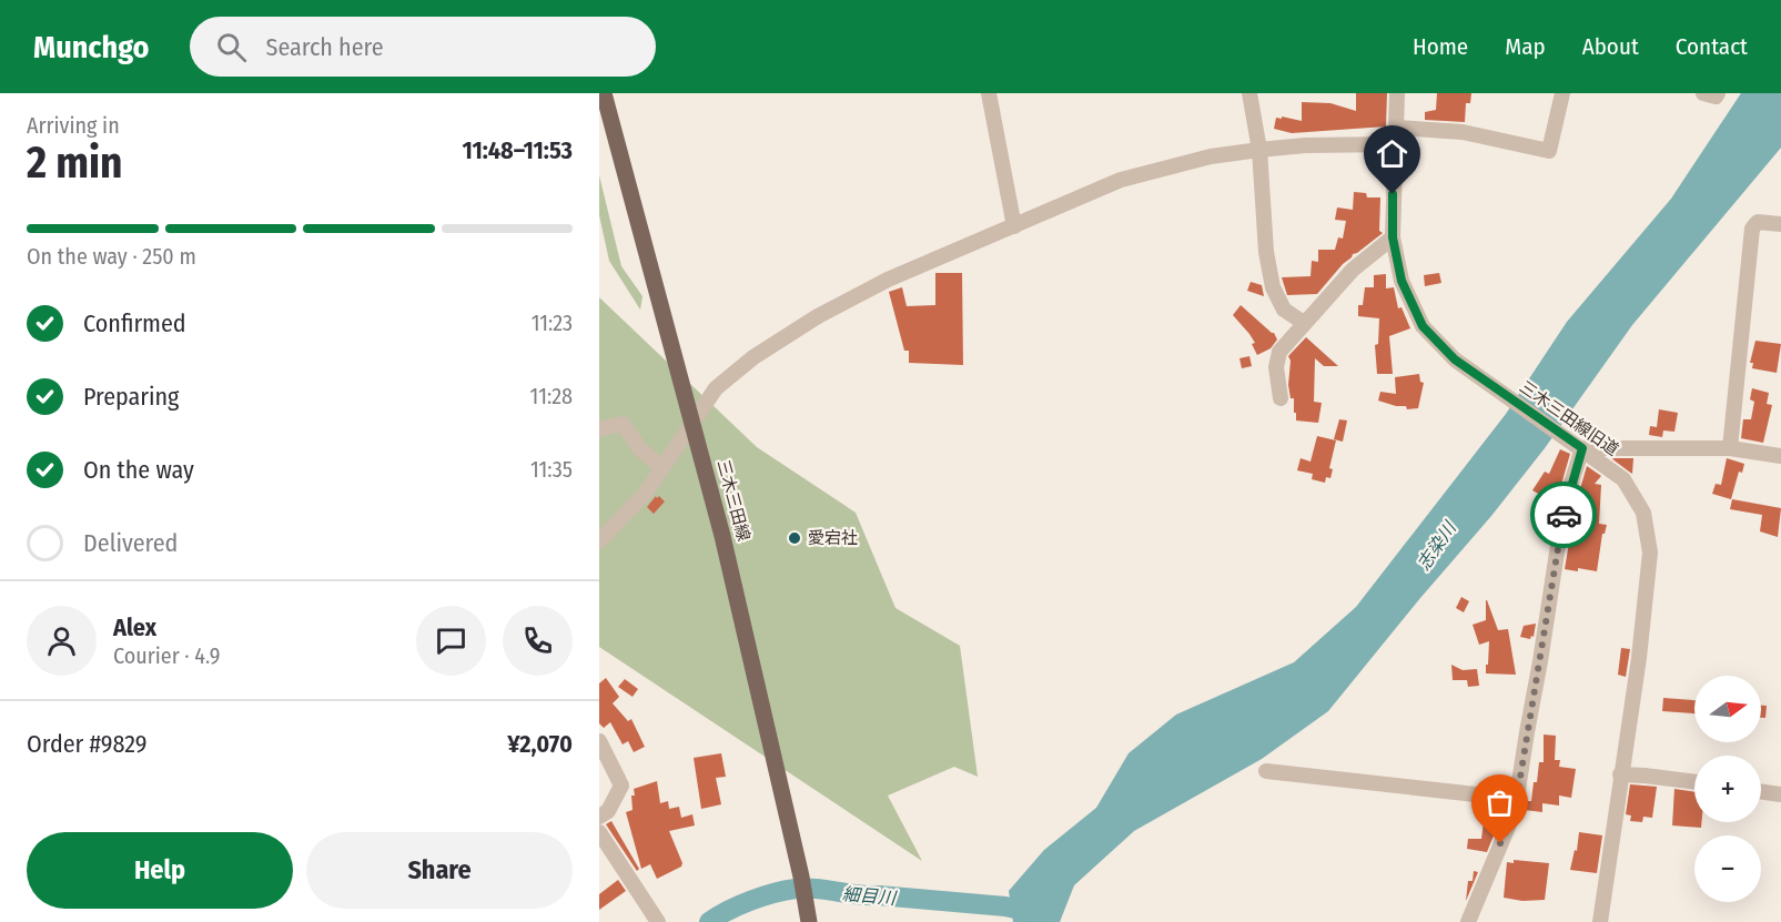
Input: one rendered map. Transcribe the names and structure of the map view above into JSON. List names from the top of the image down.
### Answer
{
  "streets": {
    "main road": ["三木三田線"],
    "street": ["三木三田線旧道"]
  },
  "water": ["志染川", "細目川"],
  "places": ["愛宕社"],
  "north": "right",
  "page": {
    "header": "Munchgo",
    "search": "Search here",
    "nav": [
      "Home",
      "Map",
      "About",
      "Contact"
    ],
    "heading": ["2 min", "Arriving in", "11:48–11:53"],
    "panel": [
      "Alex",
      "Courier · 4.9",
      "Order #9829",
      "¥2,070"
    ],
    "bar": "On the way · 250 m",
    "list": [
      ["Confirmed", "11:23"],
      ["Preparing", "11:28"],
      ["On the way", "11:35"],
      "Delivered"
    ],
    "map_buttons": ["+", "−"],
    "buttons": ["Help", "Share"]
  }
}
